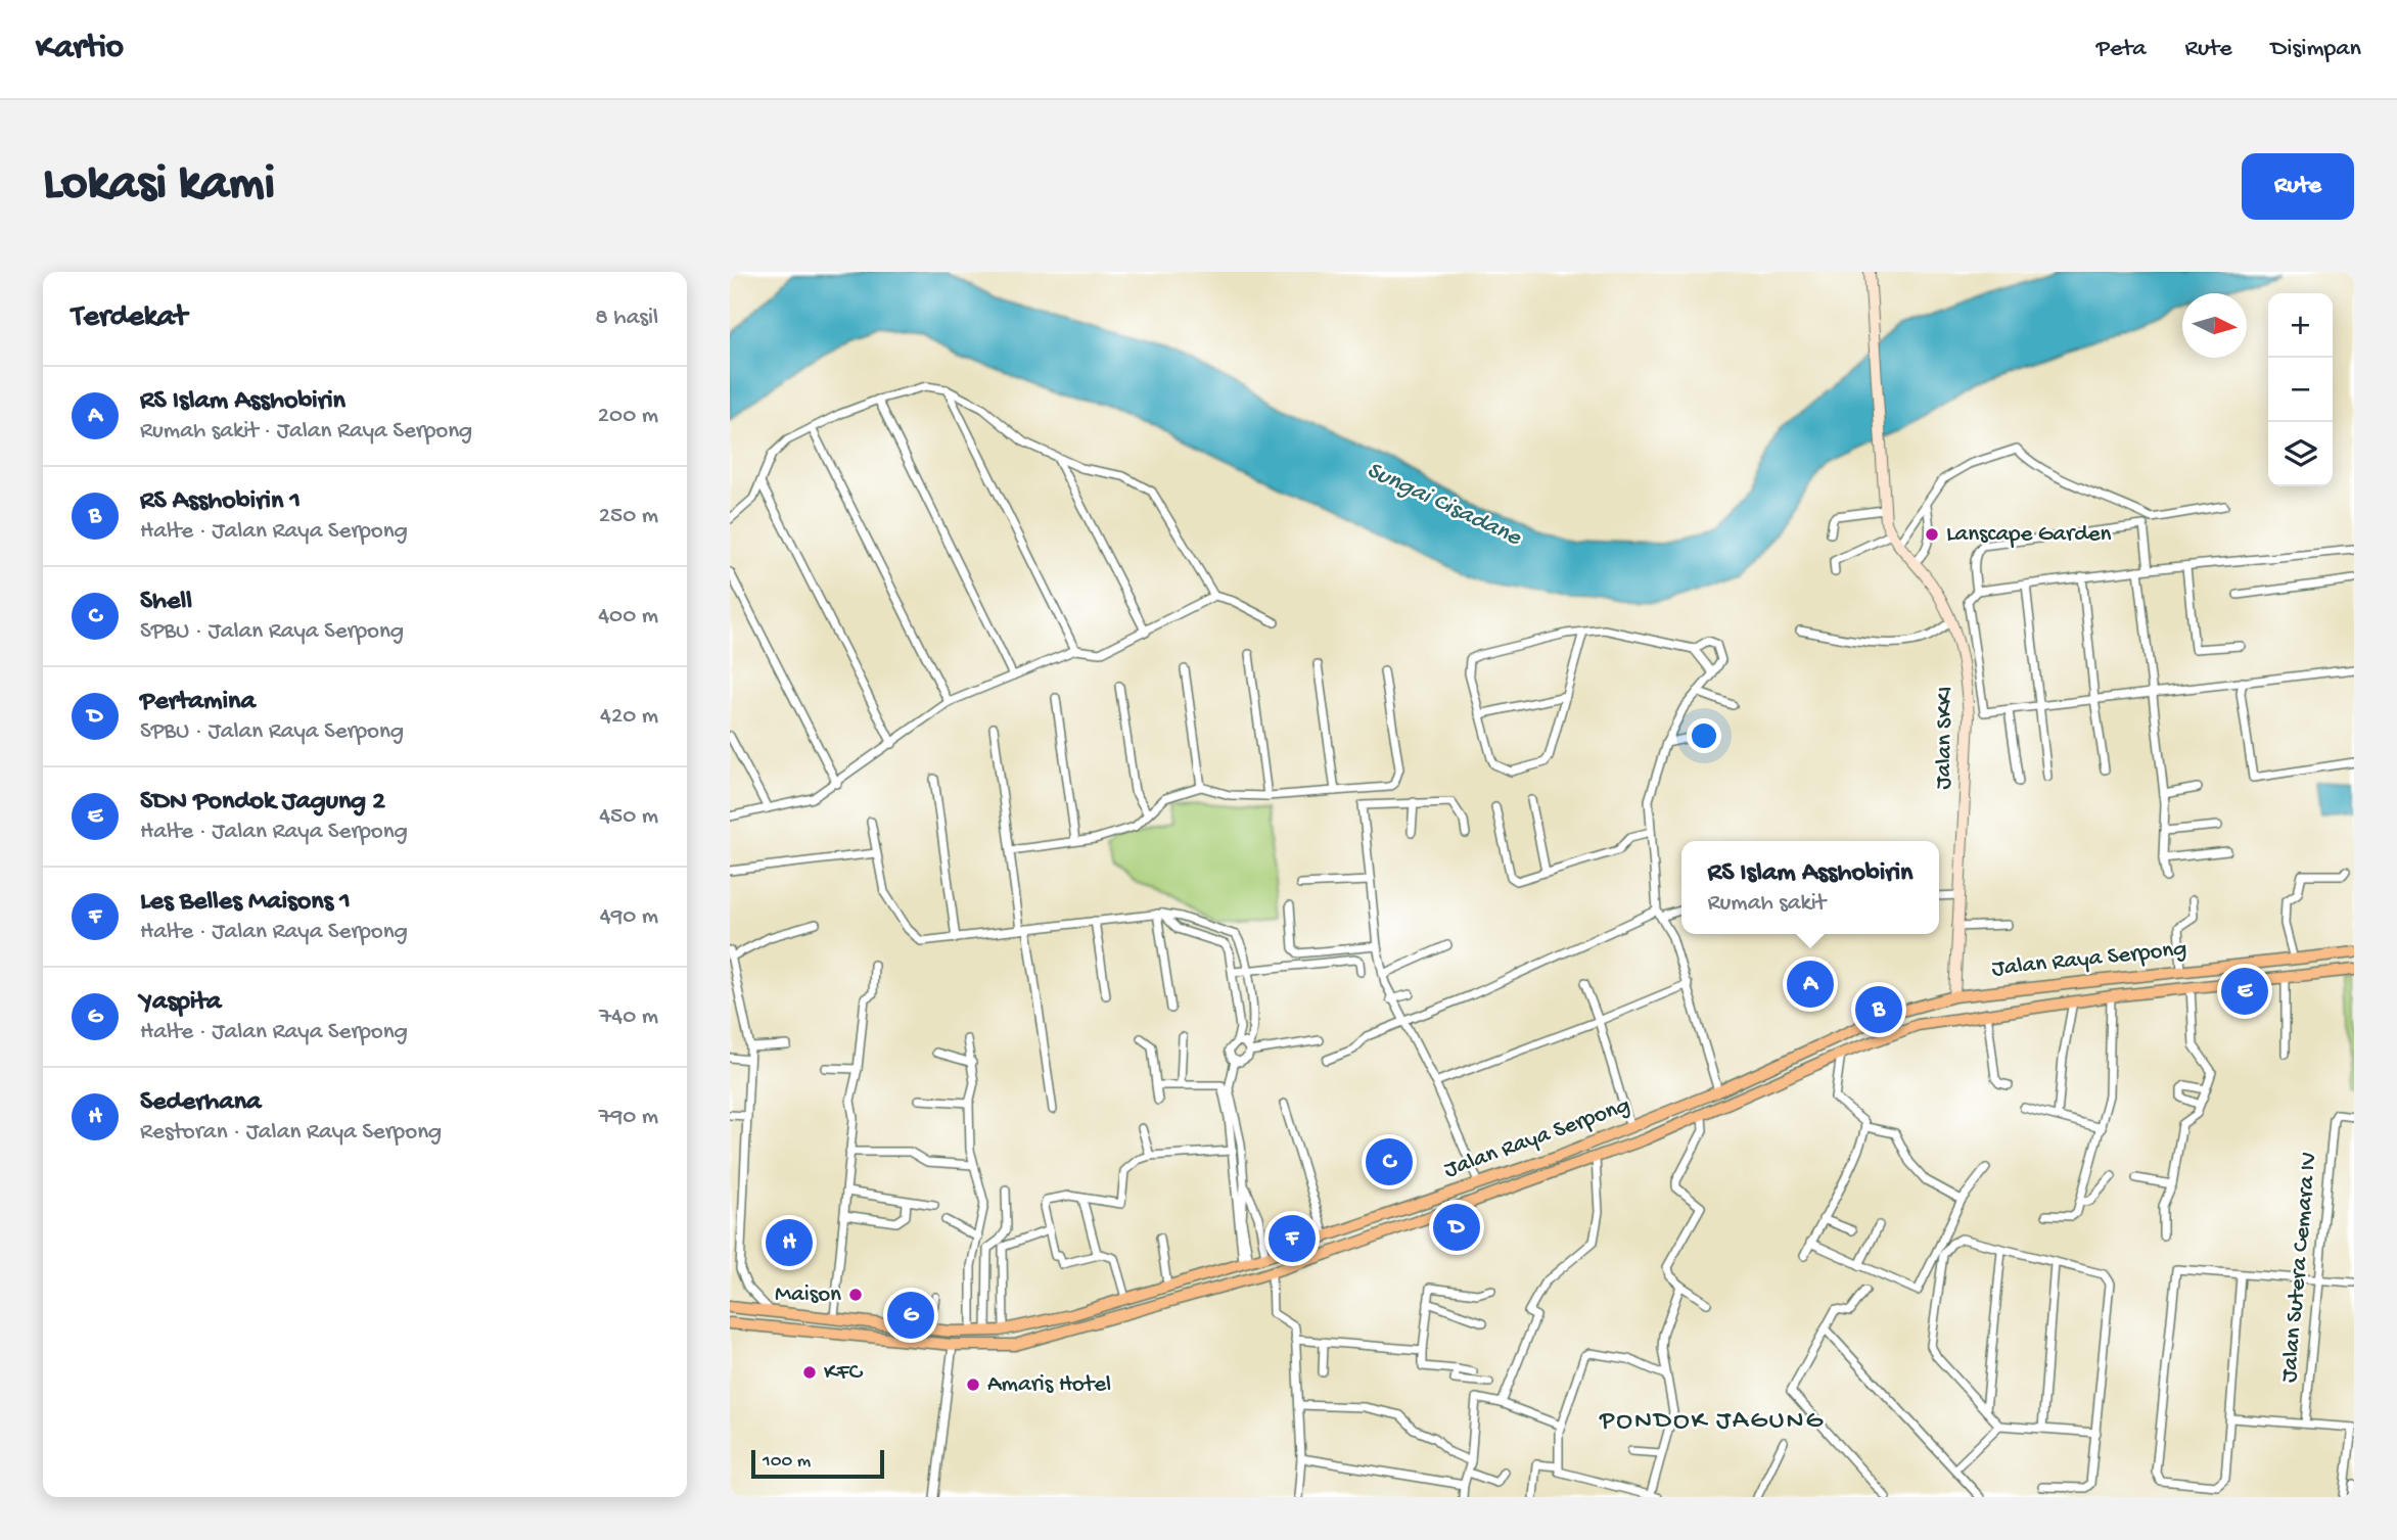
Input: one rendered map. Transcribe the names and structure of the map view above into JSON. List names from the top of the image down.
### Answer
{
  "streets": {
    "main road": ["Jalan SKKI", "Jalan Raya Serpong"],
    "street": ["Jalan Sutera Cemara IV"]
  },
  "crossings": [
    ["Jalan SKKI", "Jalan Raya Serpong"]
  ],
  "districts": ["PONDOK JAGUNG"],
  "water": ["Sungai Cisadane"],
  "places": [
    "Lanscape Garden",
    "Maison",
    "KFC",
    "Amaris Hotel"
  ],
  "scale_bar": "100 m",
  "north": "right",
  "page": {
    "header": "Kartio",
    "nav": ["Peta", "Rute", "Disimpan"],
    "buttons": "Rute",
    "title": "Lokasi kami",
    "heading": ["Terdekat", "8 hasil"],
    "map_buttons": ["+", "−"],
    "list": [
      {
        "mark": "A",
        "name": "RS Islam Asshobirin",
        "note": "Rumah sakit · Jalan Raya Serpong",
        "value": "200 m"
      },
      {
        "mark": "B",
        "name": "RS Asshobirin 1",
        "note": "Halte · Jalan Raya Serpong",
        "value": "250 m"
      },
      {
        "mark": "C",
        "name": "Shell",
        "note": "SPBU · Jalan Raya Serpong",
        "value": "400 m"
      },
      {
        "mark": "D",
        "name": "Pertamina",
        "note": "SPBU · Jalan Raya Serpong",
        "value": "420 m"
      },
      {
        "mark": "E",
        "name": "SDN Pondok Jagung 2",
        "note": "Halte · Jalan Raya Serpong",
        "value": "450 m"
      },
      {
        "mark": "F",
        "name": "Les Belles Maisons 1",
        "note": "Halte · Jalan Raya Serpong",
        "value": "490 m"
      },
      {
        "mark": "G",
        "name": "Yaspita",
        "note": "Halte · Jalan Raya Serpong",
        "value": "740 m"
      },
      {
        "mark": "H",
        "name": "Sederhana",
        "note": "Restoran · Jalan Raya Serpong",
        "value": "790 m"
      }
    ],
    "popup": ["RS Islam Asshobirin", "Rumah sakit"],
    "pins": [
      "A",
      "E",
      "B",
      "C",
      "D",
      "F",
      "H",
      "G"
    ],
    "scale": "100 m"
  }
}
